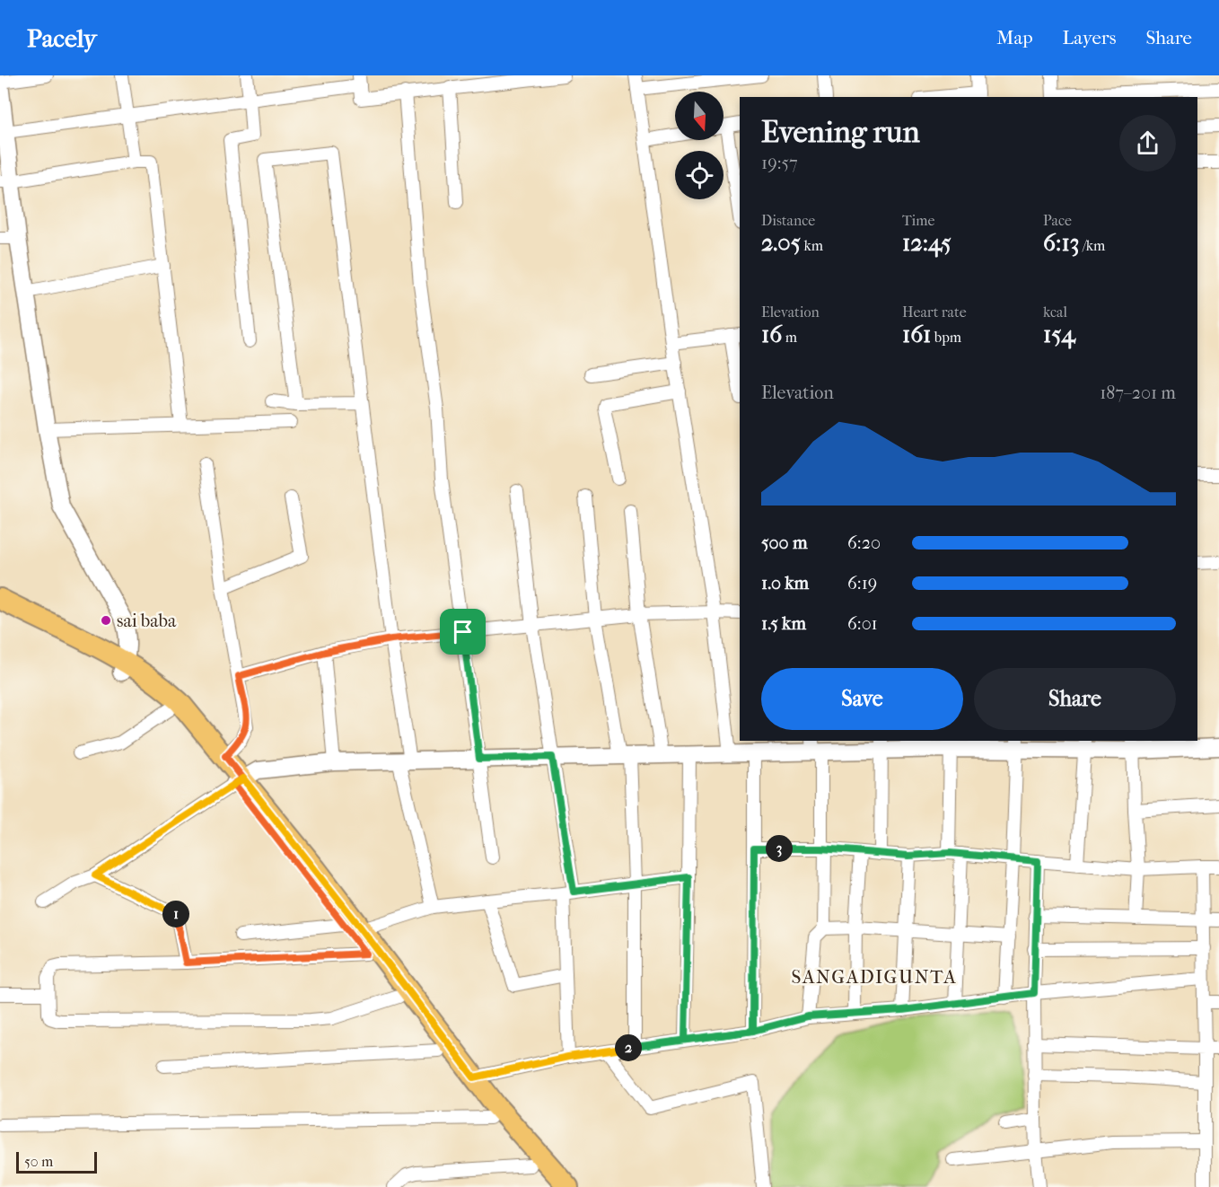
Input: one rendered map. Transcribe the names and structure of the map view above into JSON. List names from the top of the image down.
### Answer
{
  "districts": ["SANGADIGUNTA"],
  "places": ["sai baba"],
  "scale_bar": "50 m",
  "north": "bottom",
  "page": {
    "header": "Pacely",
    "nav": ["Map", "Layers", "Share"],
    "heading": ["Evening run", "19:57"],
    "stats": [
      ["Distance", "2.05 km"],
      ["Time", "12:45"],
      ["Pace", "6:13 /km"],
      ["Elevation", "16 m"],
      ["Heart rate", "161 bpm"],
      ["kcal", "154"]
    ],
    "chart": ["Elevation", "187–201 m"],
    "list": [
      {
        "name": "500 m",
        "note": "6:20"
      },
      {
        "name": "1.0 km",
        "note": "6:19"
      },
      {
        "name": "1.5 km",
        "note": "6:01"
      }
    ],
    "buttons": ["Save", "Share"],
    "pins": ["3", "1", "2"],
    "scale": "50 m"
  }
}
